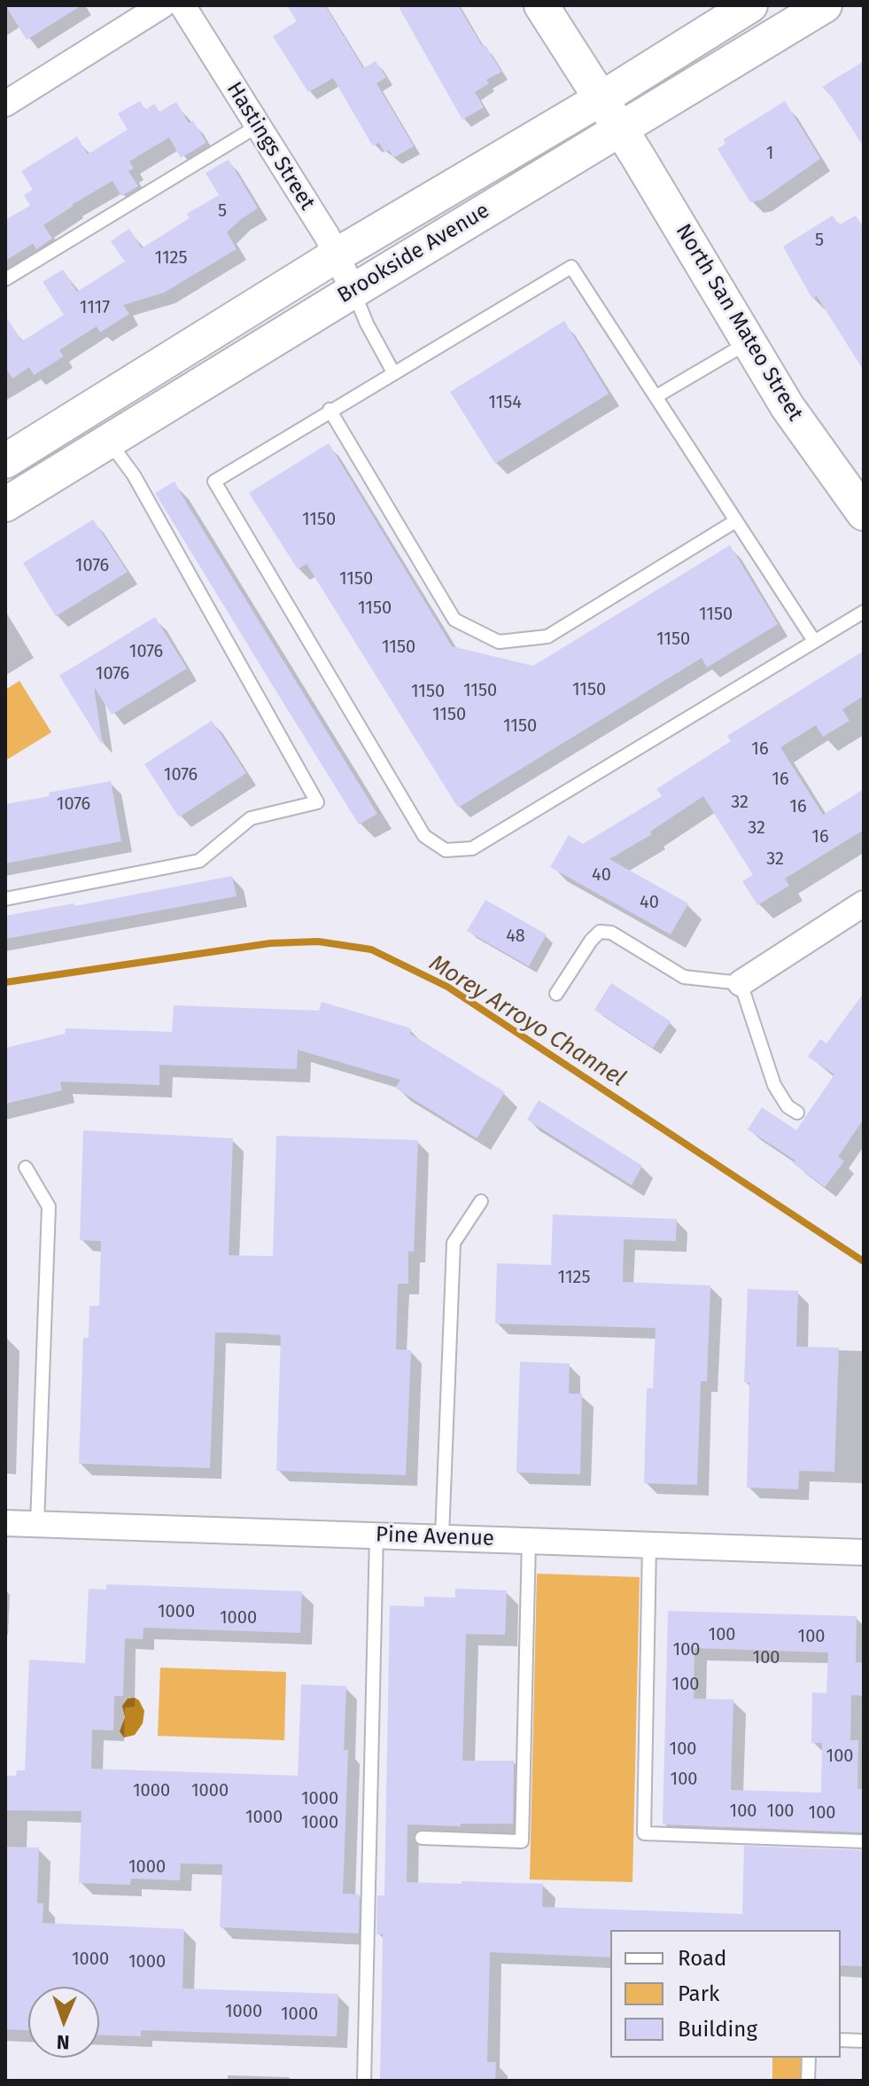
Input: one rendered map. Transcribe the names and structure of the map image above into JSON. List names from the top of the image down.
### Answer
{
  "streets": {
    "main road": ["Brookside Avenue", "North San Mateo Street"],
    "street": ["Hastings Street", "Pine Avenue"]
  },
  "crossings": [
    ["Hastings Street", "Brookside Avenue"],
    ["Brookside Avenue", "North San Mateo Street"]
  ],
  "water": ["Morey Arroyo Channel"],
  "house_numbers": [
    "1",
    "5",
    "5",
    "1125",
    "1117",
    "1154",
    "1150",
    "1076",
    "1150",
    "1150",
    "1150",
    "1150",
    "1150",
    "1076",
    "1076",
    "1150",
    "1150",
    "1150",
    "1150",
    "1150",
    "16",
    "1076",
    "16",
    "32",
    "1076",
    "16",
    "32",
    "16",
    "32",
    "40",
    "40",
    "48",
    "1125",
    "1000",
    "1000",
    "100",
    "100",
    "100",
    "100",
    "100",
    "100",
    "100",
    "100",
    "1000",
    "1000",
    "1000",
    "100",
    "100",
    "100",
    "1000",
    "1000",
    "1000",
    "1000",
    "1000",
    "1000",
    "1000"
  ],
  "legend": ["Road", "Park", "Building"],
  "north": "bottom"
}
